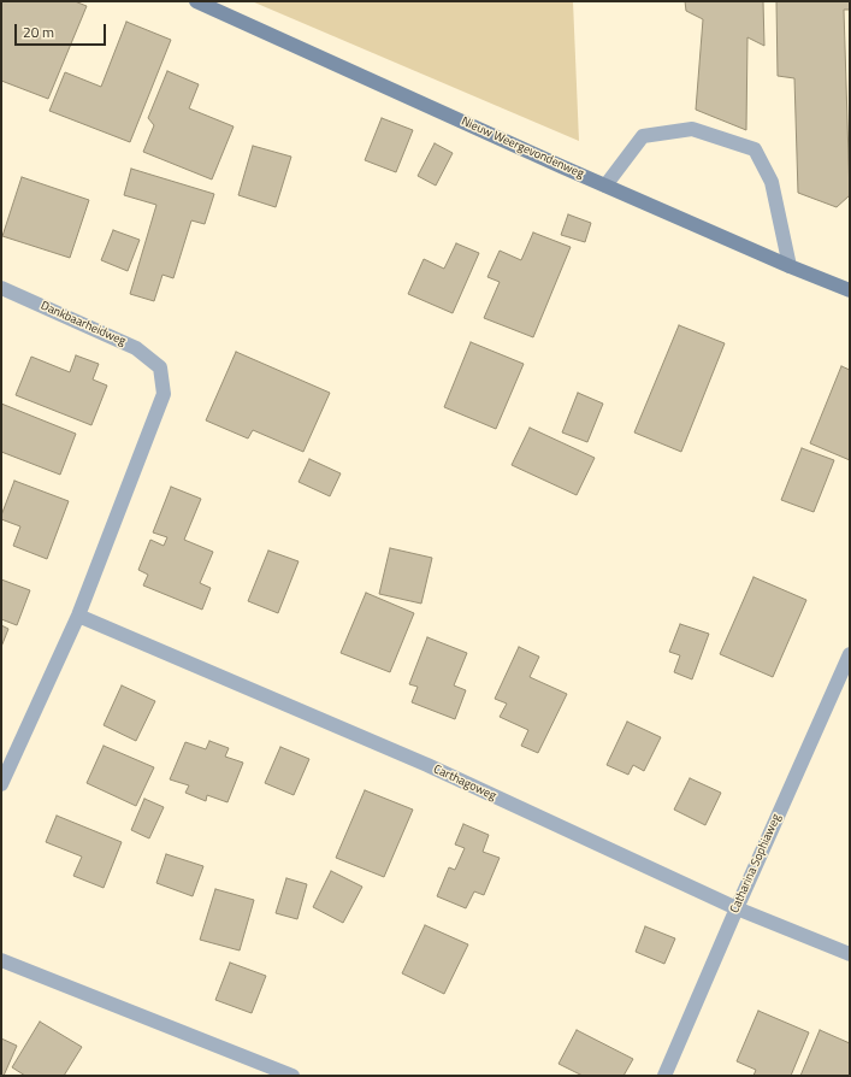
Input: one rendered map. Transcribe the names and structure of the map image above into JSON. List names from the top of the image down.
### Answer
{
  "streets": {
    "street": [
      "Nieuw Weergevondenweg",
      "Dankbaarheidweg",
      "Carthagoweg",
      "Catharina Sophiaweg"
    ]
  },
  "crossings": [
    ["Dankbaarheidweg", "Carthagoweg"],
    ["Carthagoweg", "Catharina Sophiaweg"]
  ],
  "scale_bar": "20 m"
}
